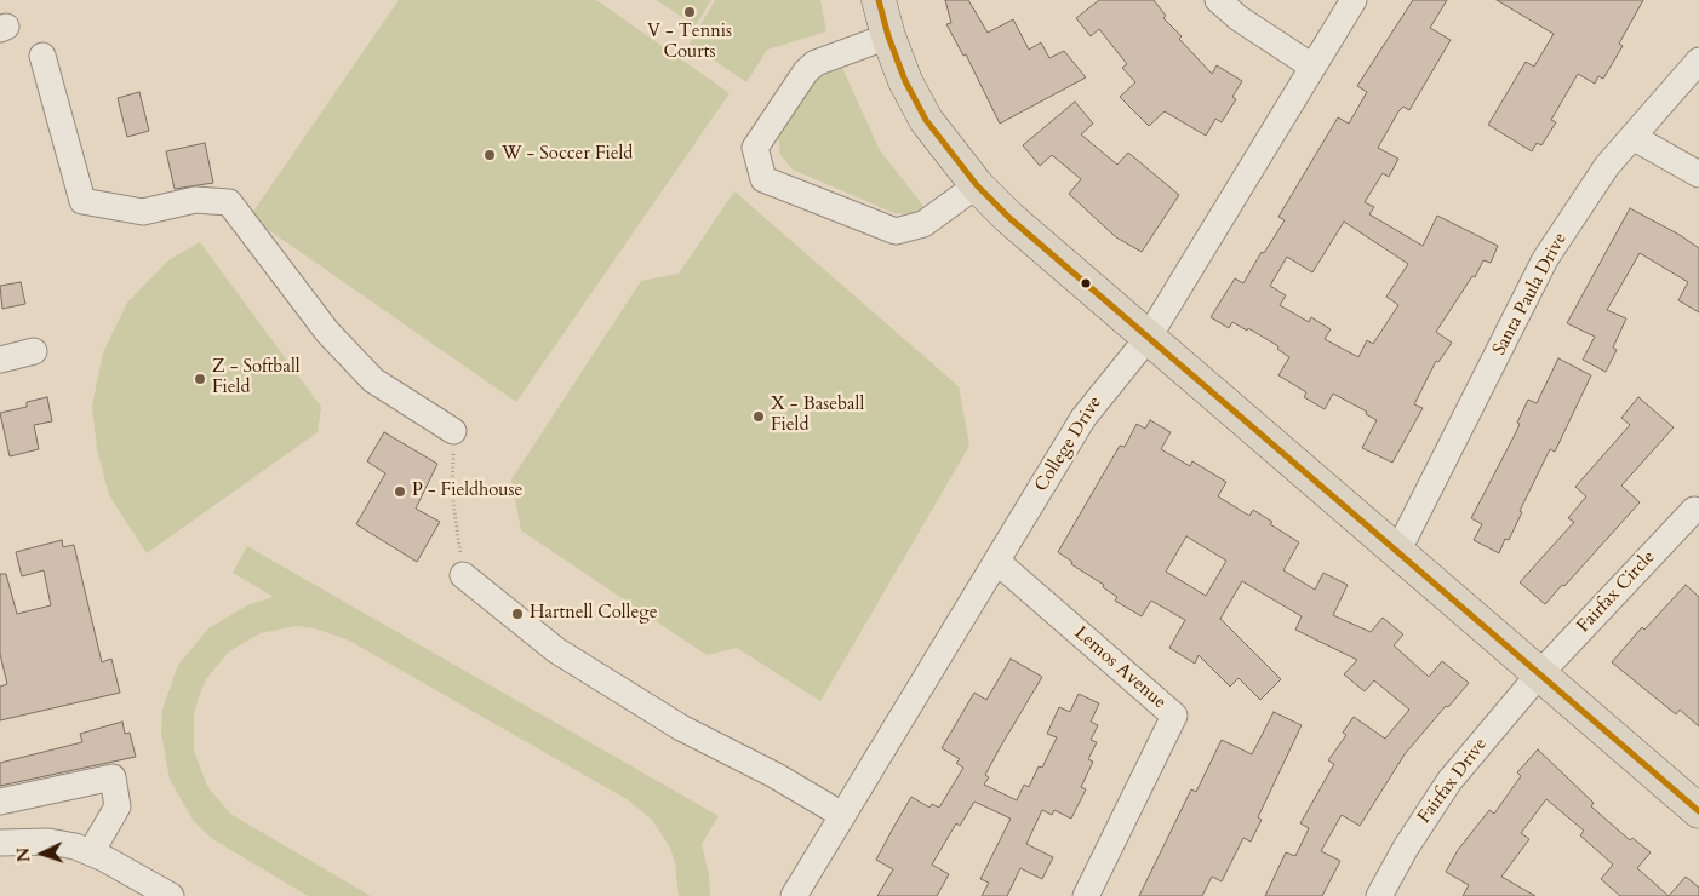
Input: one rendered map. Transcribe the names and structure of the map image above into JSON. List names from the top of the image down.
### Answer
{
  "streets": {
    "street": [
      "Santa Paula Drive",
      "College Drive",
      "Fairfax Circle",
      "Lemos Avenue",
      "Fairfax Drive"
    ]
  },
  "crossings": [
    ["College Drive", "Lemos Avenue"],
    ["Fairfax Circle", "Fairfax Drive"]
  ],
  "places": [
    "V - Tennis Courts",
    "W - Soccer Field",
    "Z - Softball Field",
    "X - Baseball Field",
    "P - Fieldhouse",
    "Hartnell College"
  ],
  "north": "left"
}
